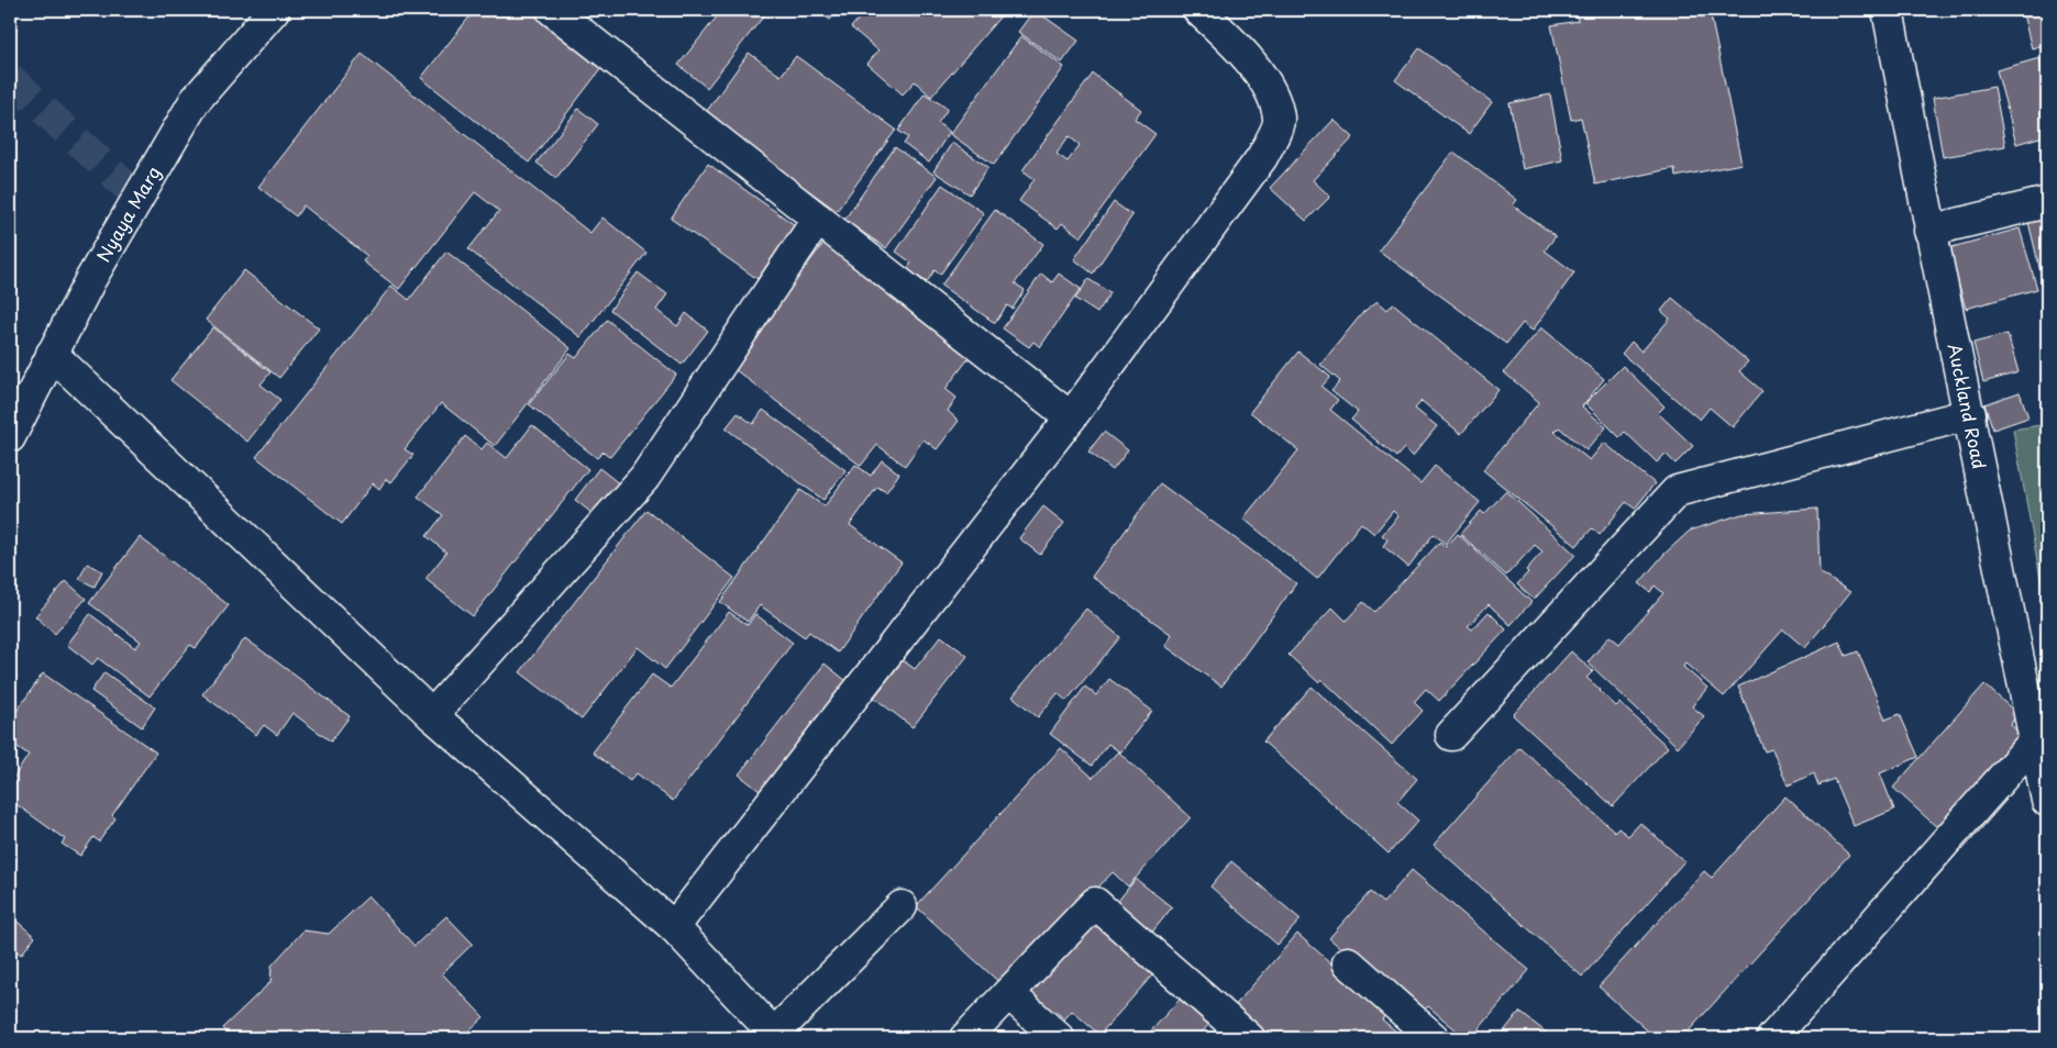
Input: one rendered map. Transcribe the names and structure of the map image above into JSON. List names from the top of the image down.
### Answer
{
  "streets": {
    "street": ["Nyaya Marg", "Auckland Road"]
  }
}
